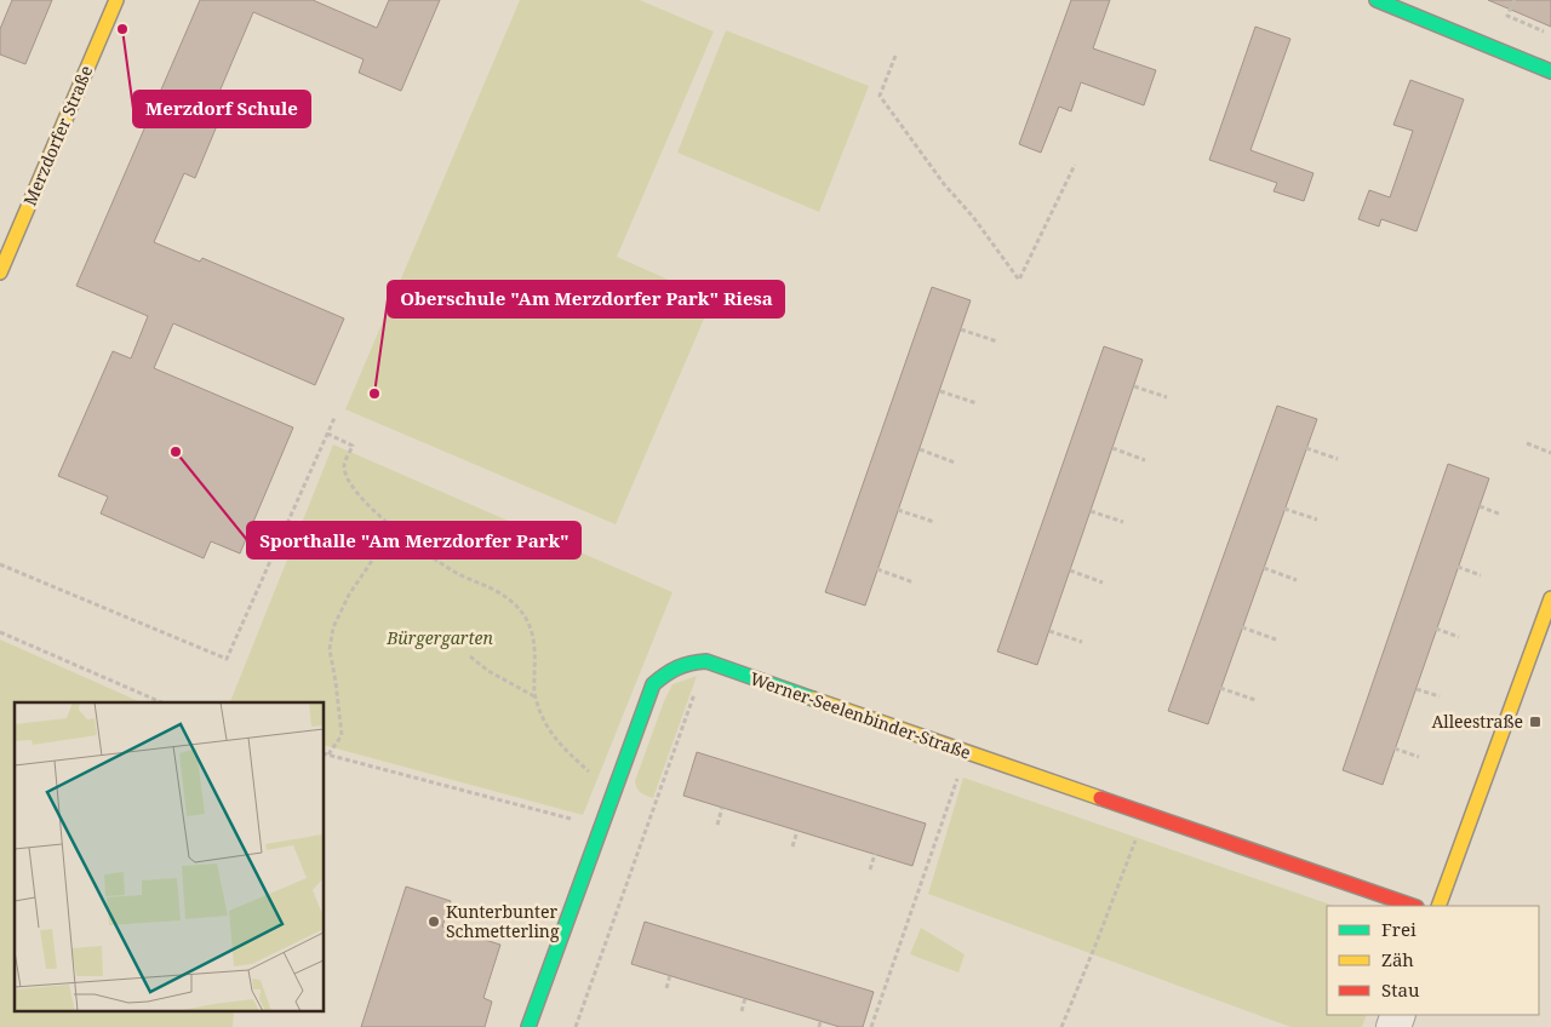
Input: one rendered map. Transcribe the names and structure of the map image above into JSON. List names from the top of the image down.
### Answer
{
  "streets": {
    "street": ["Merzdorfer Straße", "Werner-Seelenbinder-Straße"]
  },
  "parks": ["Bürgergarten"],
  "places": {
    "other": [
      "Merzdorf Schule",
      "Oberschule \"Am Merzdorfer Park\" Riesa",
      "Sporthalle \"Am Merzdorfer Park\"",
      "Kunterbunter Schmetterling"
    ],
    "transit": ["Alleestraße"]
  },
  "legend": ["Frei", "Zäh", "Stau"]
}
